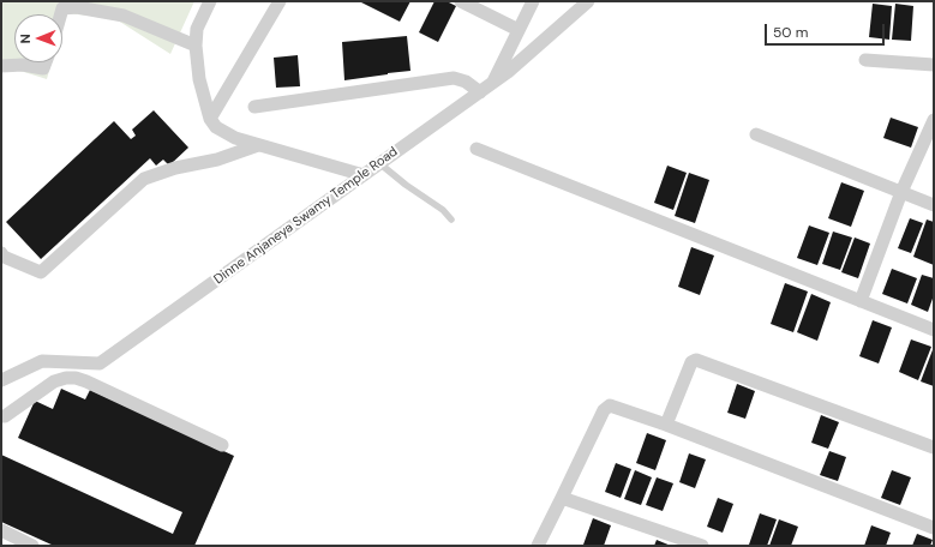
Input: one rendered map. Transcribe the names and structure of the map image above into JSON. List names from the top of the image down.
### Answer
{
  "streets": {
    "street": ["Dinne Anjaneya Swamy Temple Road"]
  },
  "scale_bar": "50 m",
  "north": "left"
}
